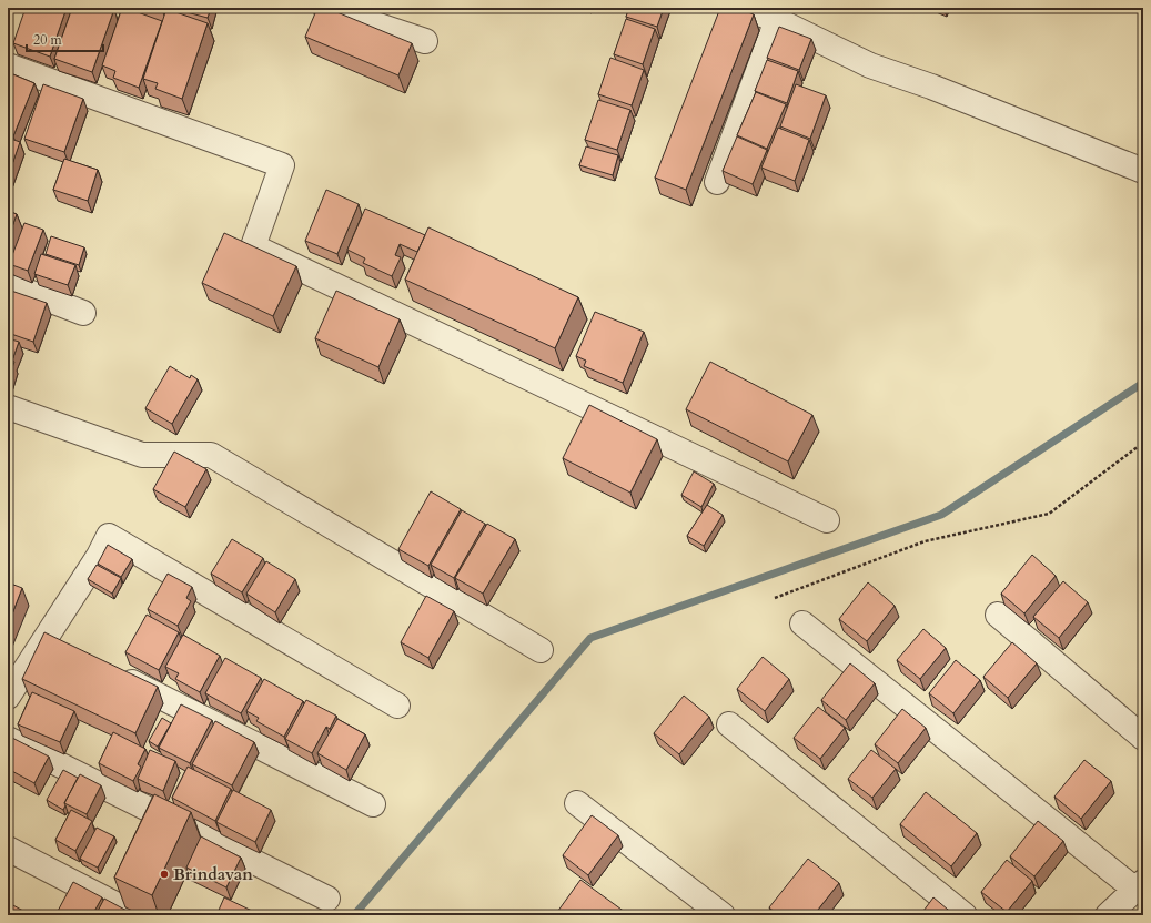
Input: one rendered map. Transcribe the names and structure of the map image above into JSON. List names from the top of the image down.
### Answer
{
  "places": ["Brindavan"],
  "scale_bar": "20 m"
}
